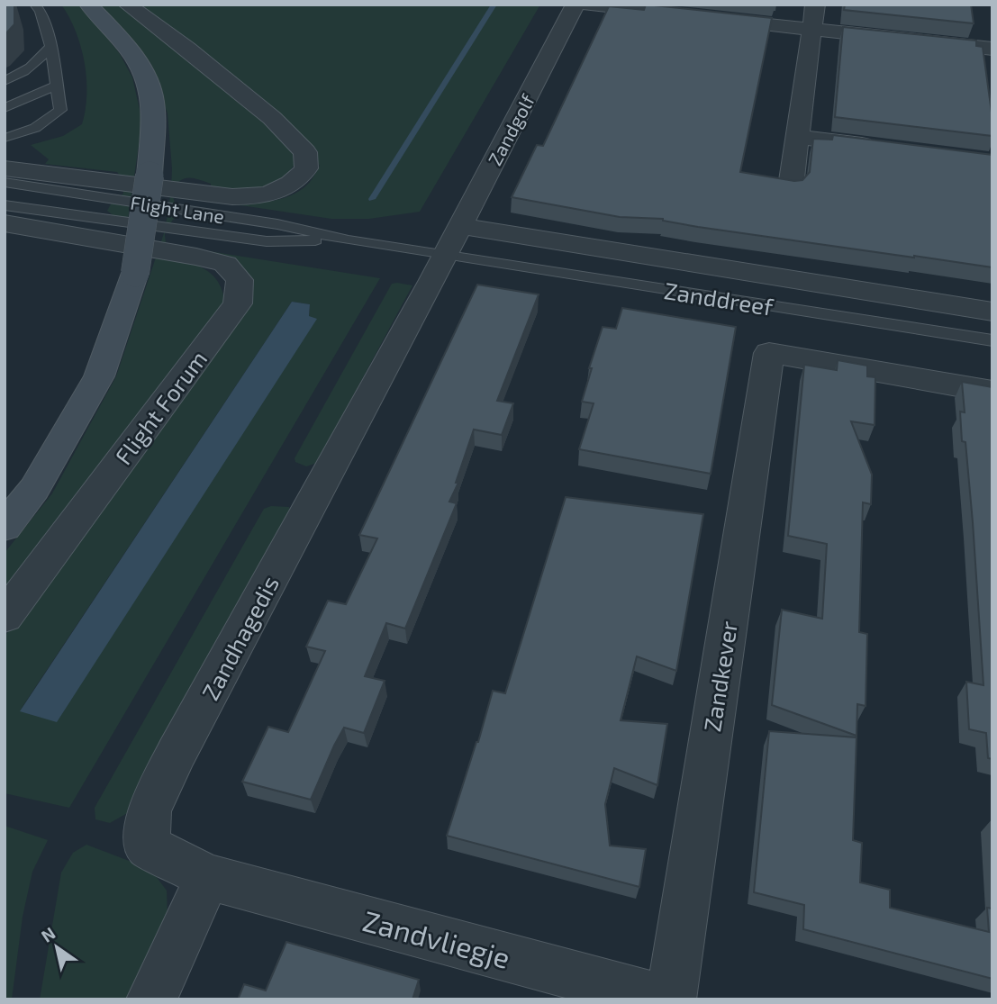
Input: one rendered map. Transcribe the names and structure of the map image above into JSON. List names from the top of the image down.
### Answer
{
  "streets": {
    "street": [
      "Zandgolf",
      "Zanddreef",
      "Flight Forum",
      "Zandhagedis",
      "Zandkever",
      "Zandvliegje"
    ],
    "lane": ["Flight Lane"]
  },
  "crossings": [
    ["Zandgolf", "Flight Lane"],
    ["Zandgolf", "Zanddreef"],
    ["Zandgolf", "Zandhagedis"],
    ["Flight Lane", "Zanddreef"],
    ["Flight Lane", "Zandhagedis"],
    ["Zanddreef", "Zandhagedis"],
    ["Zandhagedis", "Zandvliegje"]
  ],
  "north": "top left"
}
